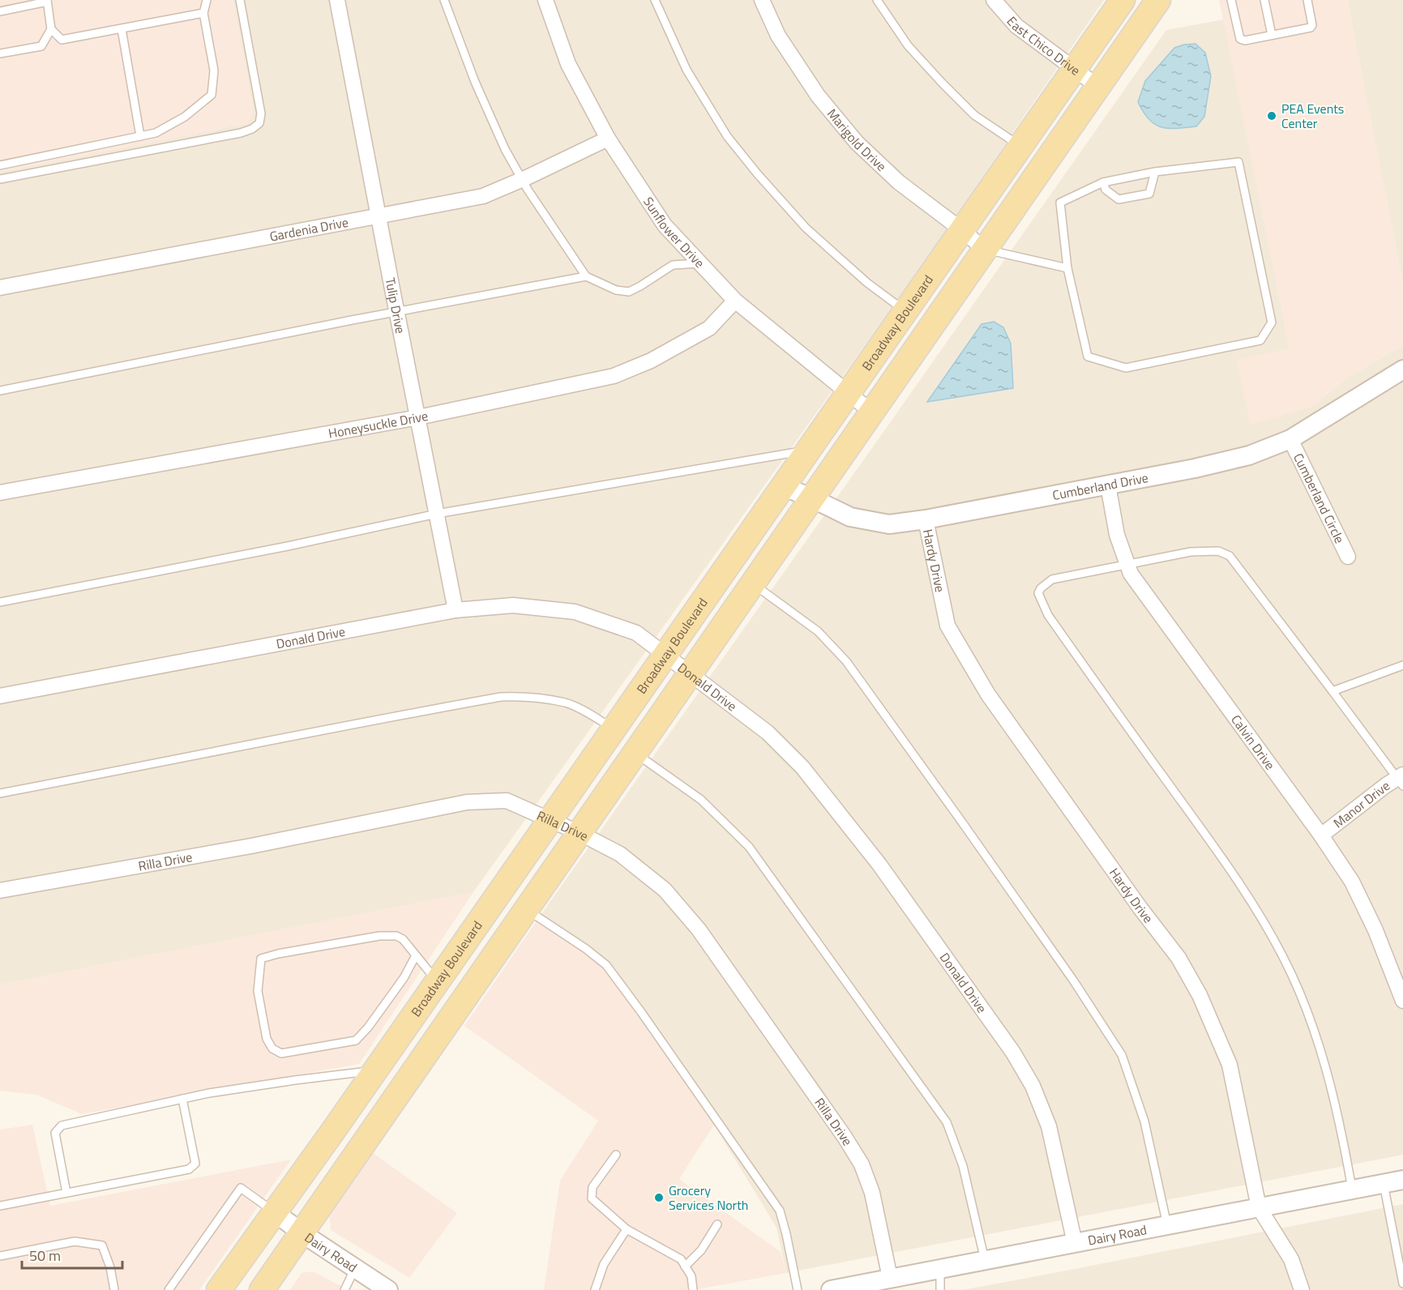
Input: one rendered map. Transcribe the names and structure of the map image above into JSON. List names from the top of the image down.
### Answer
{
  "streets": {
    "main road": ["Broadway Boulevard"],
    "street": [
      "East Chico Drive",
      "Marigold Drive",
      "Gardenia Drive",
      "Sunflower Drive",
      "Tulip Drive",
      "Honeysuckle Drive",
      "Cumberland Drive",
      "Cumberland Circle",
      "Hardy Drive",
      "Donald Drive",
      "Calvin Drive",
      "Manor Drive",
      "Rilla Drive",
      "Dairy Road"
    ]
  },
  "crossings": [
    ["East Chico Drive", "Broadway Boulevard"],
    ["Marigold Drive", "Broadway Boulevard"],
    ["Gardenia Drive", "Sunflower Drive"],
    ["Gardenia Drive", "Tulip Drive"],
    ["Sunflower Drive", "Broadway Boulevard"],
    ["Sunflower Drive", "Honeysuckle Drive"],
    ["Tulip Drive", "Honeysuckle Drive"],
    ["Tulip Drive", "Donald Drive"],
    ["Broadway Boulevard", "Cumberland Drive"],
    ["Broadway Boulevard", "Donald Drive"],
    ["Broadway Boulevard", "Rilla Drive"],
    ["Broadway Boulevard", "Dairy Road"],
    ["Cumberland Drive", "Cumberland Circle"],
    ["Cumberland Drive", "Hardy Drive"],
    ["Cumberland Drive", "Calvin Drive"],
    ["Hardy Drive", "Dairy Road"],
    ["Donald Drive", "Dairy Road"],
    ["Calvin Drive", "Manor Drive"],
    ["Rilla Drive", "Dairy Road"]
  ],
  "places": ["PEA Events Center", "Grocery Services North"],
  "scale_bar": "50 m"
}
